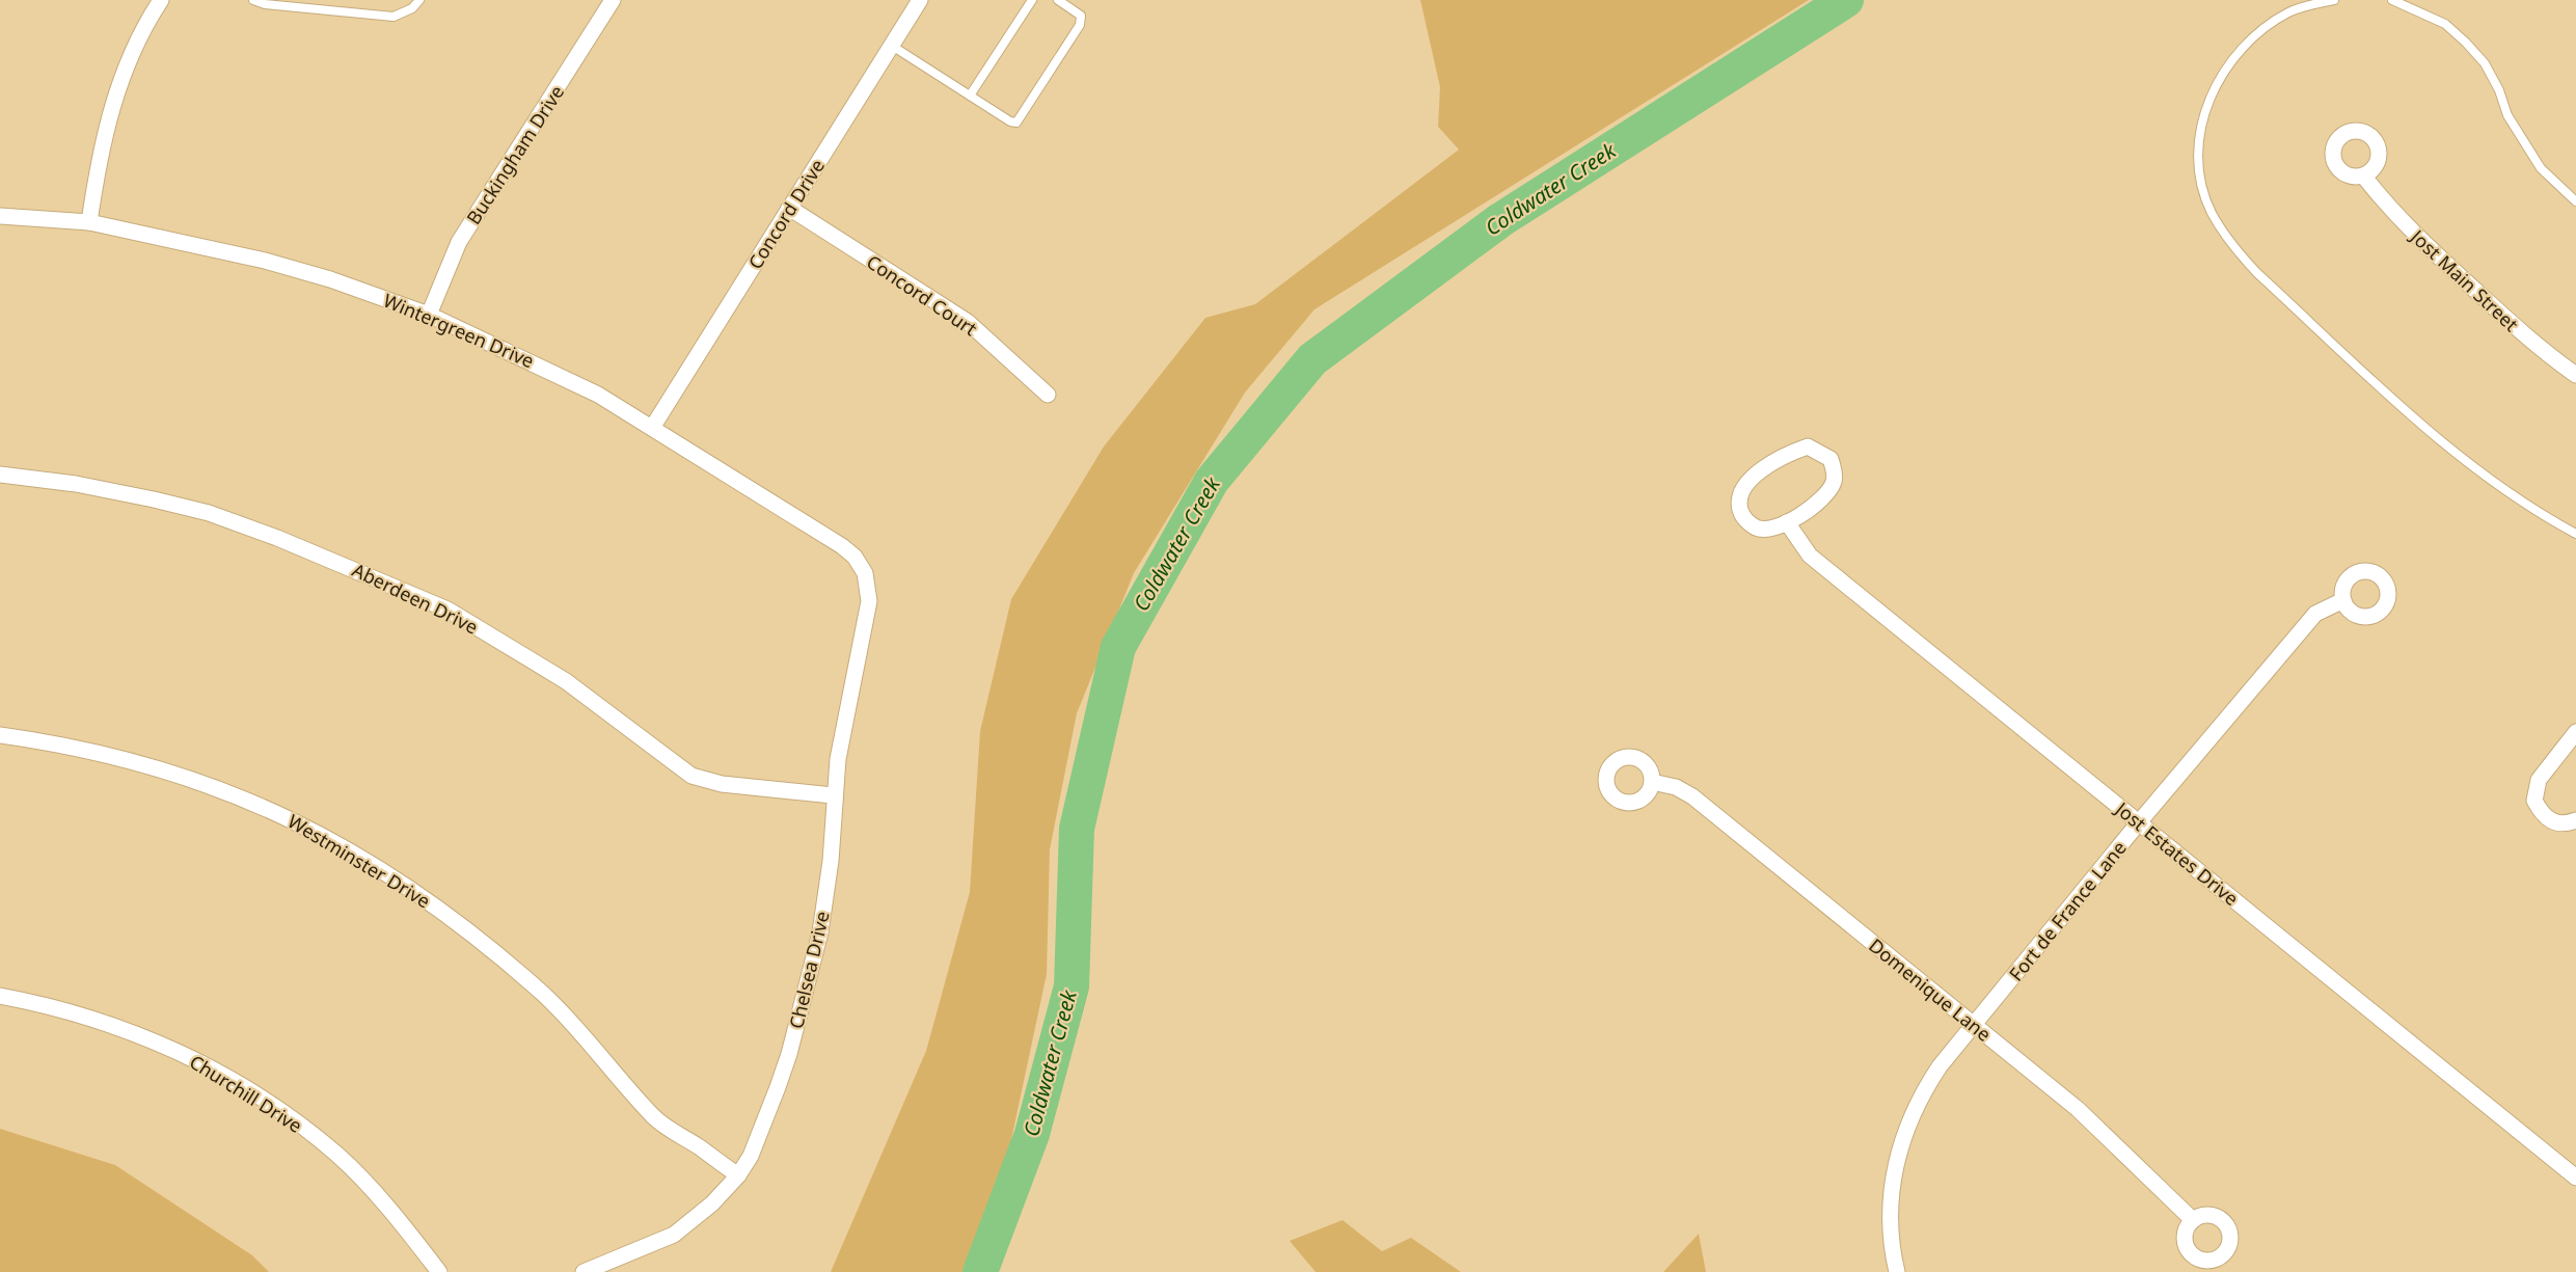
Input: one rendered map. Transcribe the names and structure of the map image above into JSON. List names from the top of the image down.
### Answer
{
  "streets": {
    "street": [
      "Buckingham Drive",
      "Concord Drive",
      "Jost Main Street",
      "Concord Court",
      "Wintergreen Drive",
      "Aberdeen Drive",
      "Jost Estates Drive",
      "Westminster Drive",
      "Fort de France Lane",
      "Chelsea Drive",
      "Domenique Lane",
      "Churchill Drive"
    ]
  },
  "crossings": [
    ["Buckingham Drive", "Wintergreen Drive"],
    ["Concord Drive", "Concord Court"],
    ["Concord Drive", "Wintergreen Drive"],
    ["Wintergreen Drive", "Chelsea Drive"],
    ["Aberdeen Drive", "Chelsea Drive"],
    ["Jost Estates Drive", "Fort de France Lane"],
    ["Westminster Drive", "Chelsea Drive"],
    ["Fort de France Lane", "Domenique Lane"]
  ],
  "water": ["Coldwater Creek"]
}
